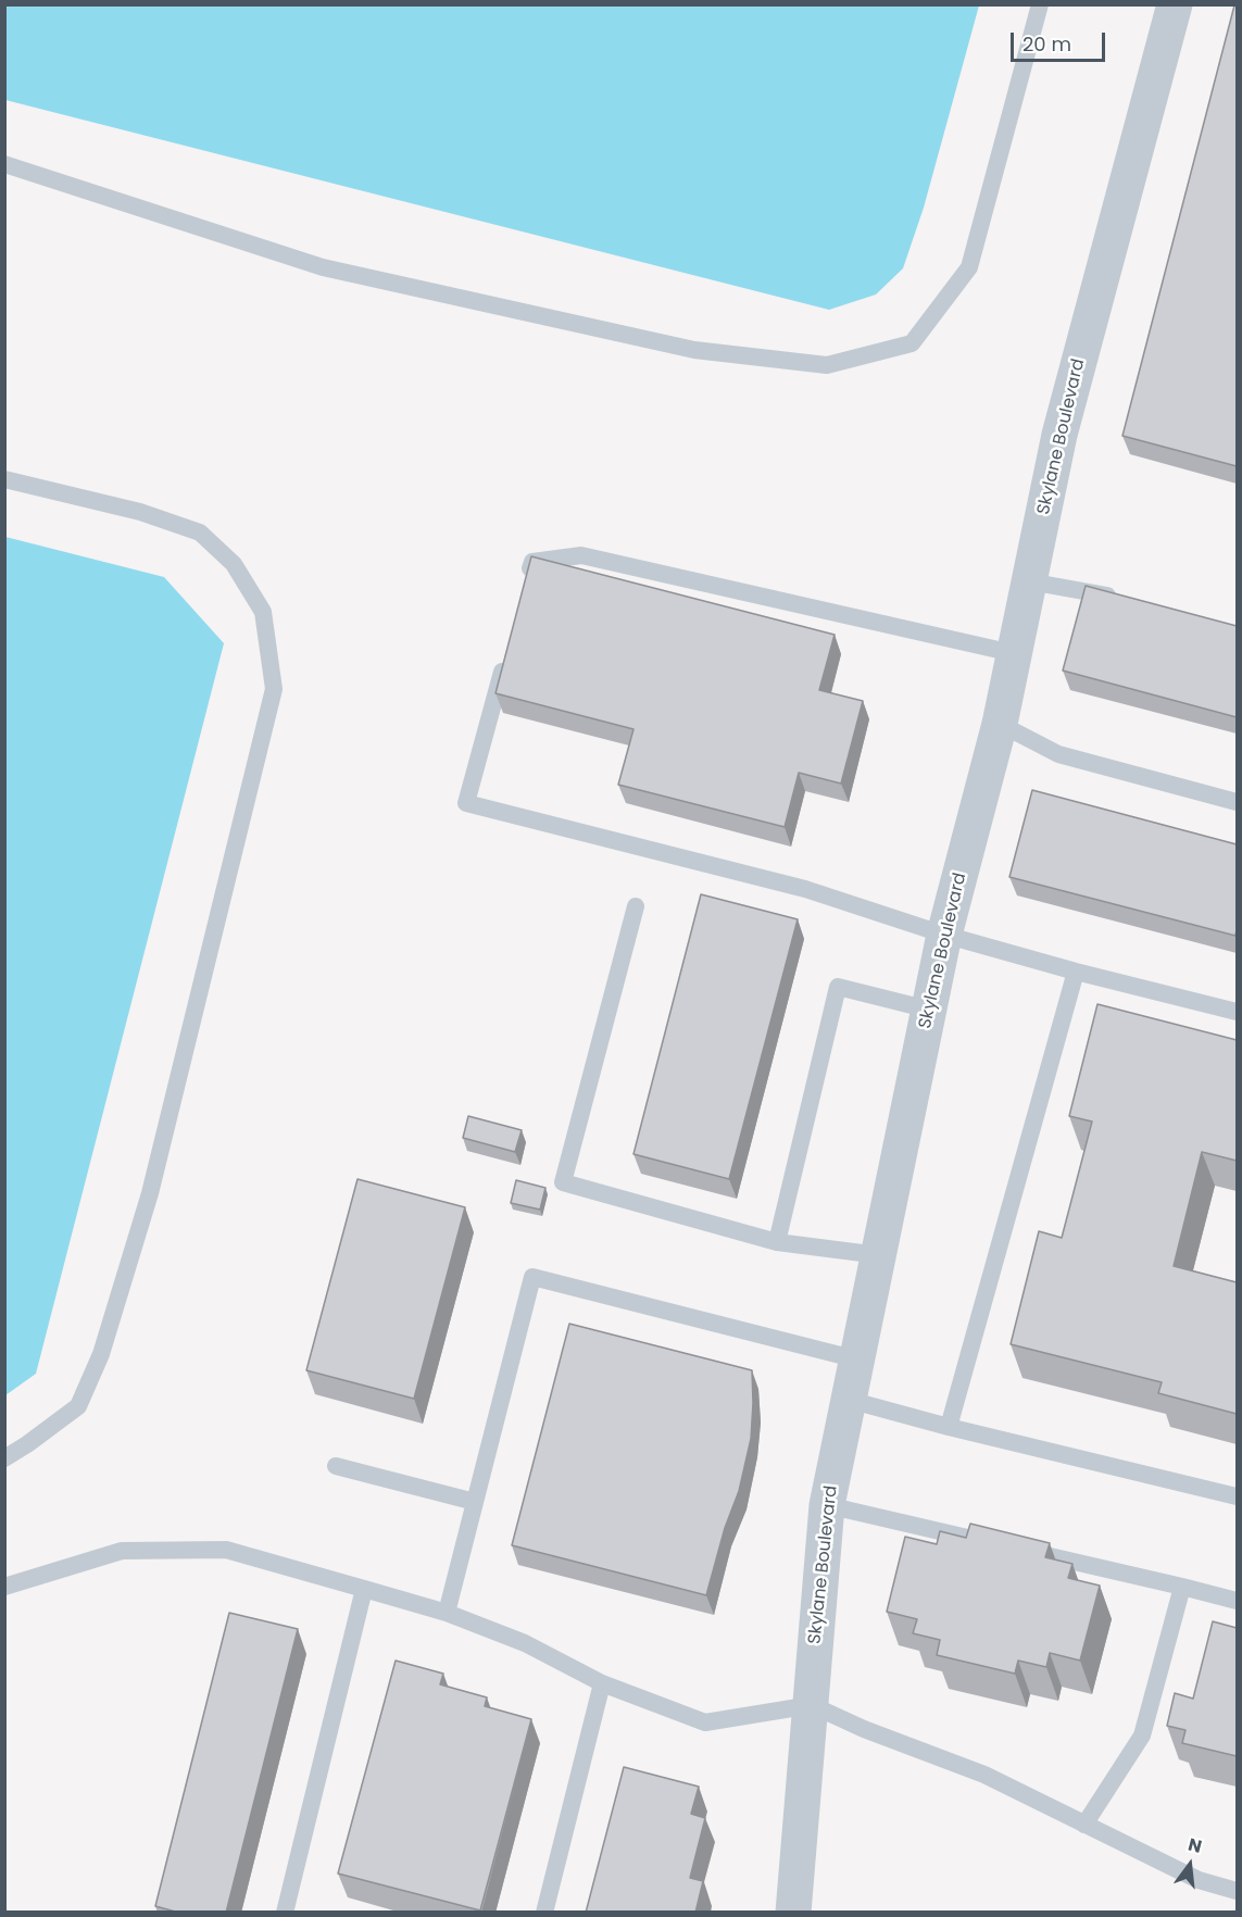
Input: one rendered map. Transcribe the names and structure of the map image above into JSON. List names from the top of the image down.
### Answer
{
  "streets": {
    "street": ["Skylane Boulevard"]
  },
  "scale_bar": "20 m",
  "north": "top"
}
